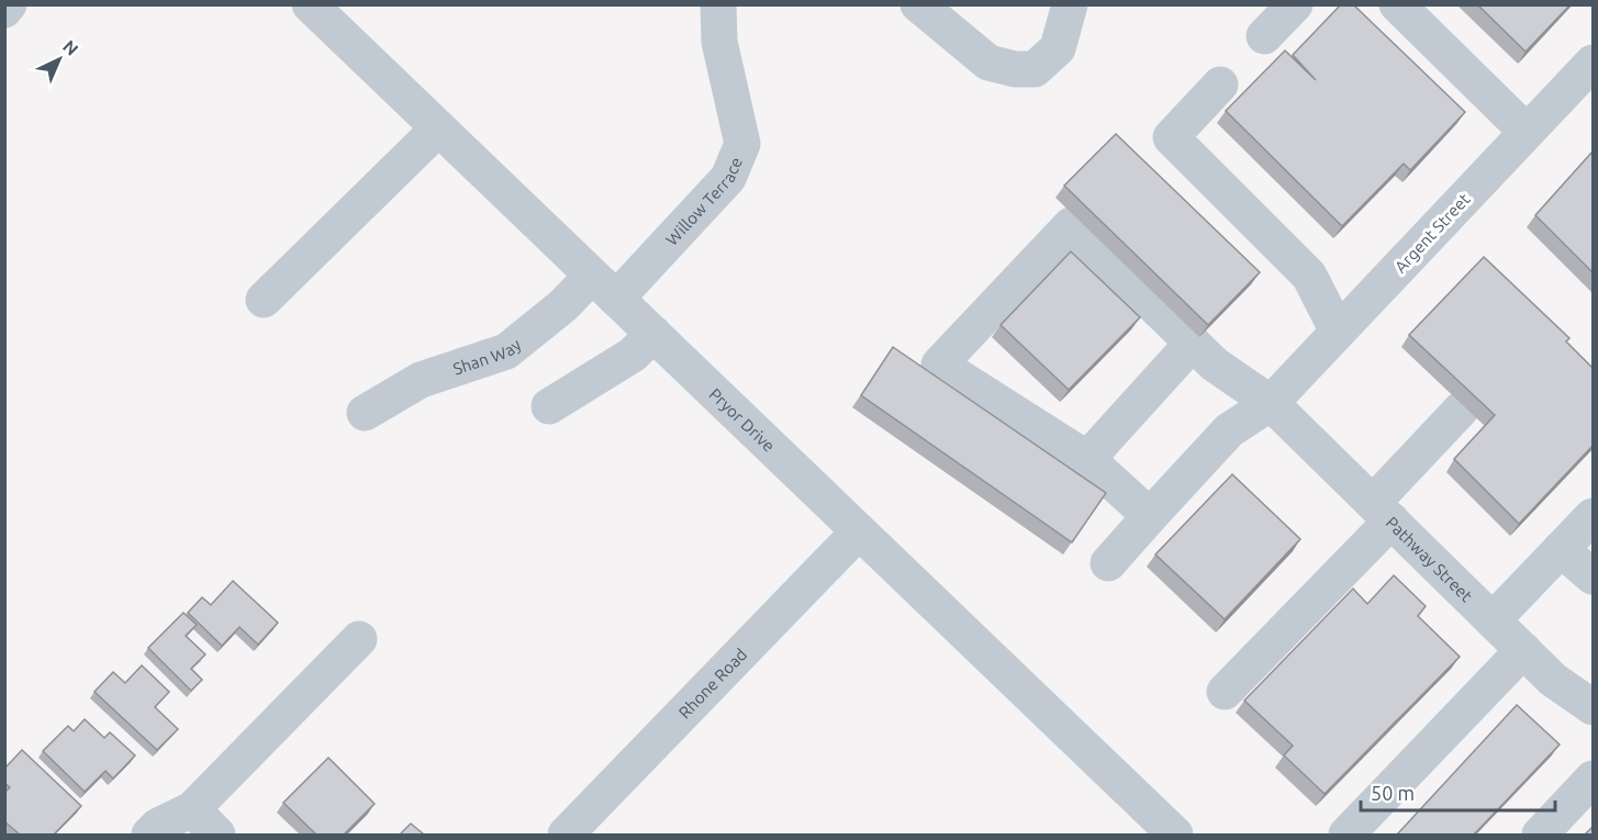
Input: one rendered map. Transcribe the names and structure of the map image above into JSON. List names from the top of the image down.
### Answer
{
  "streets": {
    "street": [
      "Willow Terrace",
      "Argent Street",
      "Shan Way",
      "Pryor Drive",
      "Pathway Street",
      "Rhone Road"
    ]
  },
  "crossings": [
    ["Willow Terrace", "Shan Way"],
    ["Willow Terrace", "Pryor Drive"],
    ["Argent Street", "Pathway Street"],
    ["Shan Way", "Pryor Drive"],
    ["Pryor Drive", "Rhone Road"]
  ],
  "scale_bar": "50 m",
  "north": "top right"
}
